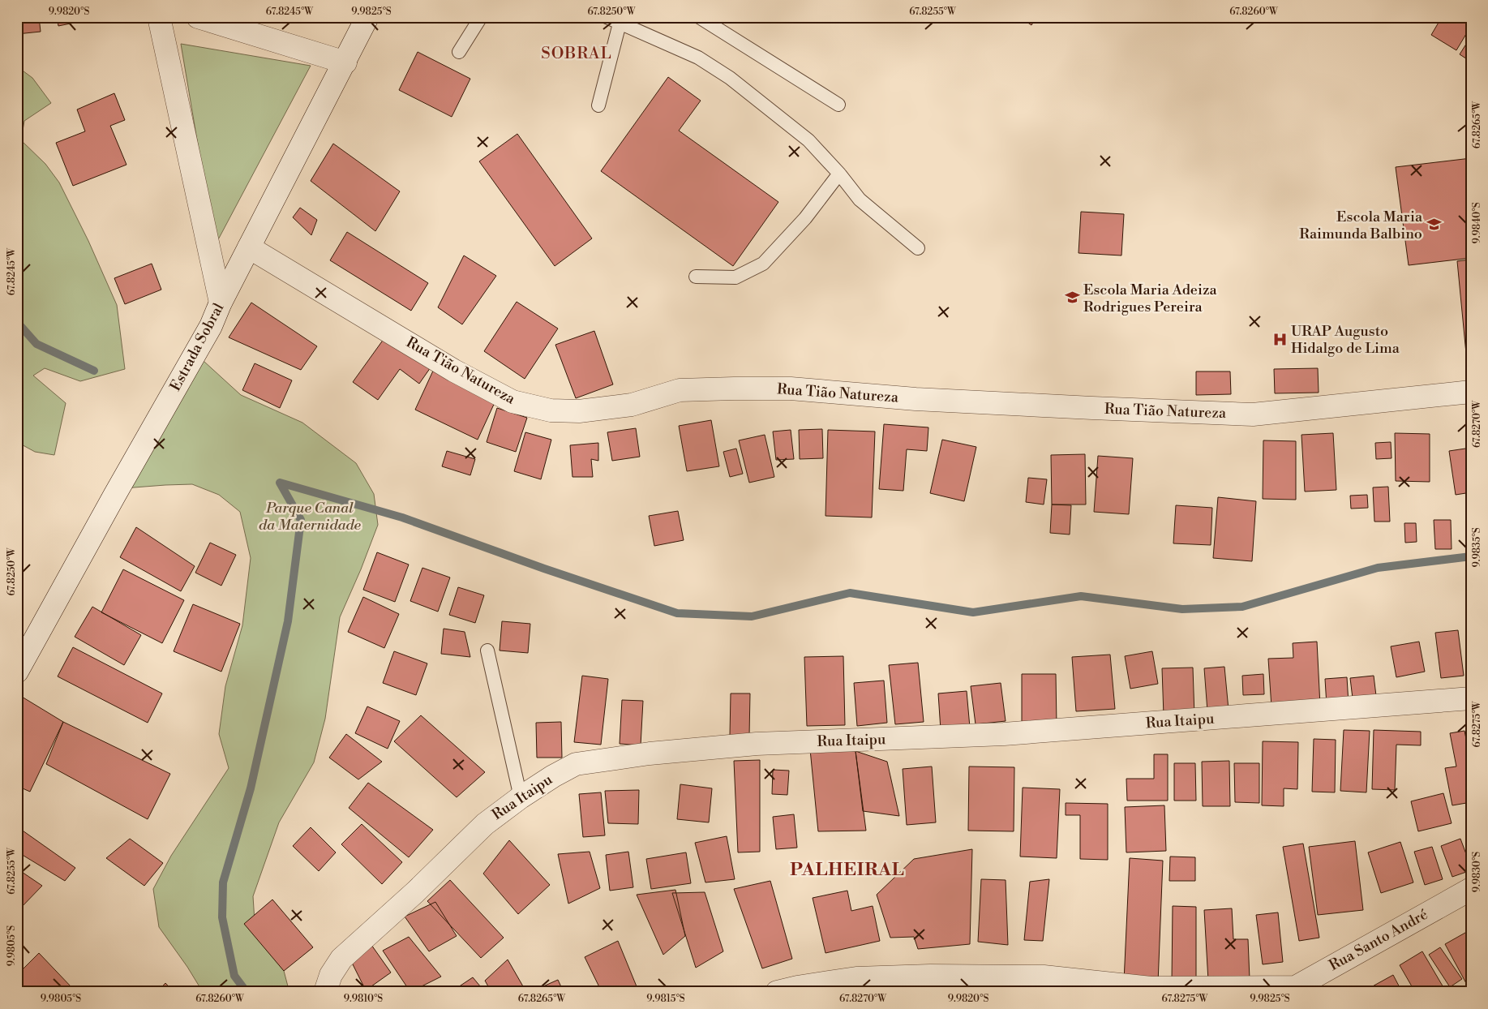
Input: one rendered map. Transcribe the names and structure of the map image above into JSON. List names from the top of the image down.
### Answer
{
  "streets": {
    "street": [
      "Estrada Sobral",
      "Rua Tião Natureza",
      "Rua Itaipu",
      "Rua Santo André"
    ]
  },
  "crossings": [
    ["Estrada Sobral", "Rua Tião Natureza"]
  ],
  "districts": ["SOBRAL", "PALHEIRAL"],
  "parks": ["Parque Canal da Maternidade"],
  "places": {
    "school or university": ["Escola Maria Raimunda Balbino", "Escola Maria Adeiza Rodrigues Pereira"],
    "hospital": ["URAP Augusto Hidalgo de Lima"]
  },
  "coordinates": [
    "9.9820°S",
    "67.8245°W",
    "9.9825°S",
    "67.8250°W",
    "67.8255°W",
    "67.8260°W",
    "67.8265°W",
    "9.9840°S",
    "67.8270°W",
    "9.9835°S",
    "67.8275°W",
    "9.9830°S",
    "9.9805°S",
    "9.9810°S",
    "9.9815°S"
  ]
}
